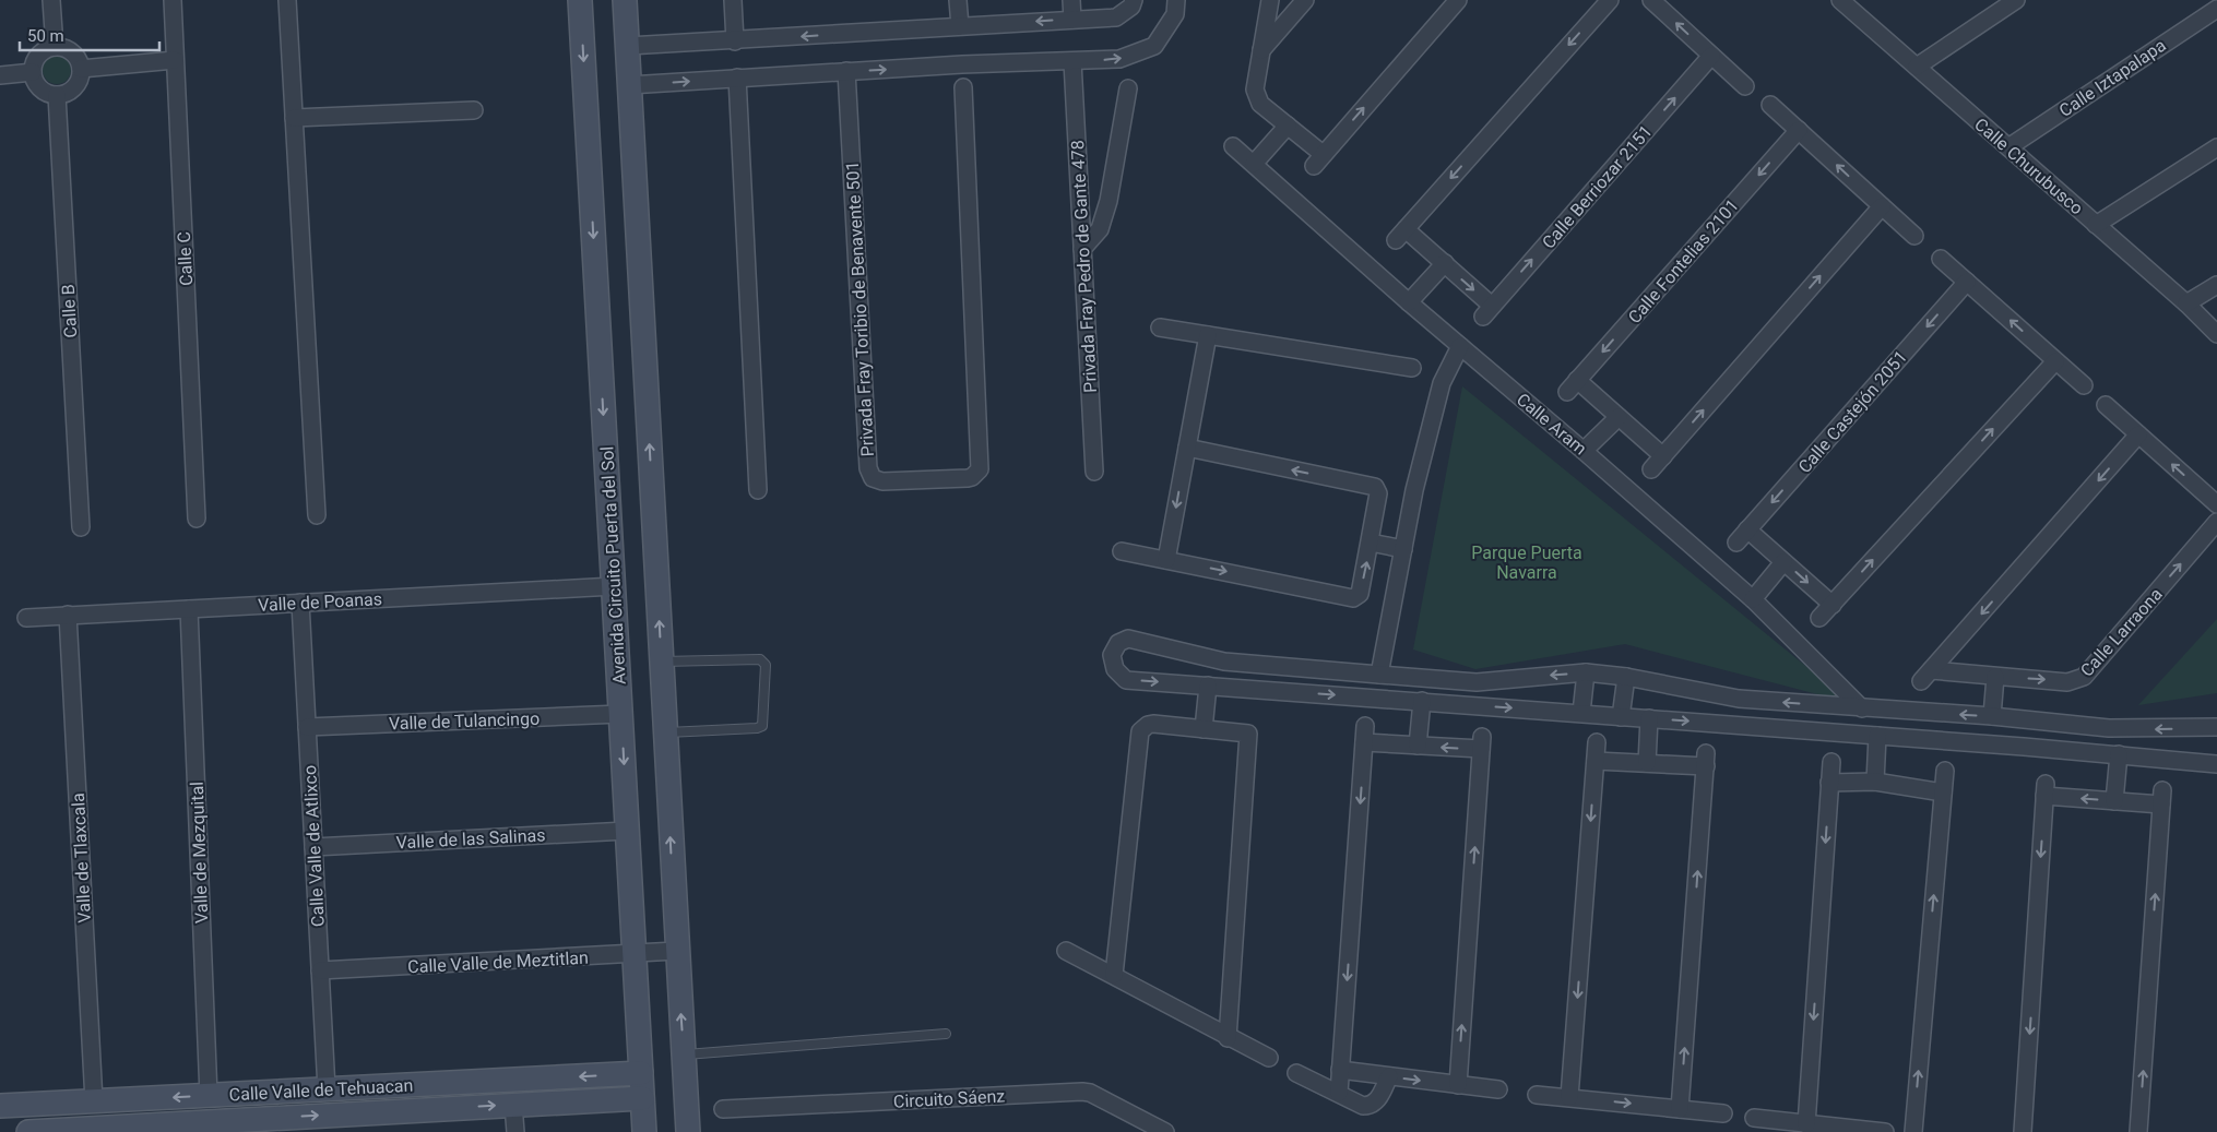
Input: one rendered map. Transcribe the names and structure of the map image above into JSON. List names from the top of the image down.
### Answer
{
  "streets": {
    "street": [
      "Calle Iztapalapa",
      "Calle Churubusco",
      "Calle Berriozar 2151",
      "Calle C",
      "Calle Fontelias 2101",
      "Privada Fray Pedro de Gante 478",
      "Privada Fray Toribio de Benavente 501",
      "Calle B",
      "Calle Castejón 2051",
      "Calle Aram",
      "Avenida Circuito Puerta del Sol",
      "Valle de Poanas",
      "Calle Larraona",
      "Valle de Tulancingo",
      "Valle de las Salinas",
      "Calle Valle de Atlixco",
      "Valle de Mezquital",
      "Valle de Tlaxcala",
      "Calle Valle de Meztitlan",
      "Calle Valle de Tehuacan",
      "Circuito Sáenz"
    ]
  },
  "crossings": [
    ["Calle Iztapalapa", "Calle Churubusco"],
    ["Avenida Circuito Puerta del Sol", "Valle de Poanas"],
    ["Avenida Circuito Puerta del Sol", "Valle de Tulancingo"],
    ["Avenida Circuito Puerta del Sol", "Valle de las Salinas"],
    ["Avenida Circuito Puerta del Sol", "Calle Valle de Meztitlan"],
    ["Avenida Circuito Puerta del Sol", "Calle Valle de Tehuacan"],
    ["Valle de Poanas", "Calle Valle de Atlixco"],
    ["Valle de Poanas", "Valle de Mezquital"],
    ["Valle de Poanas", "Valle de Tlaxcala"],
    ["Valle de Tulancingo", "Calle Valle de Atlixco"],
    ["Valle de las Salinas", "Calle Valle de Atlixco"],
    ["Calle Valle de Atlixco", "Calle Valle de Meztitlan"],
    ["Calle Valle de Atlixco", "Calle Valle de Tehuacan"],
    ["Valle de Mezquital", "Calle Valle de Tehuacan"],
    ["Valle de Tlaxcala", "Calle Valle de Tehuacan"]
  ],
  "one_way": ["Calle Berriozar 2151"],
  "parks": ["Parque Puerta Navarra"],
  "scale_bar": "50 m"
}
